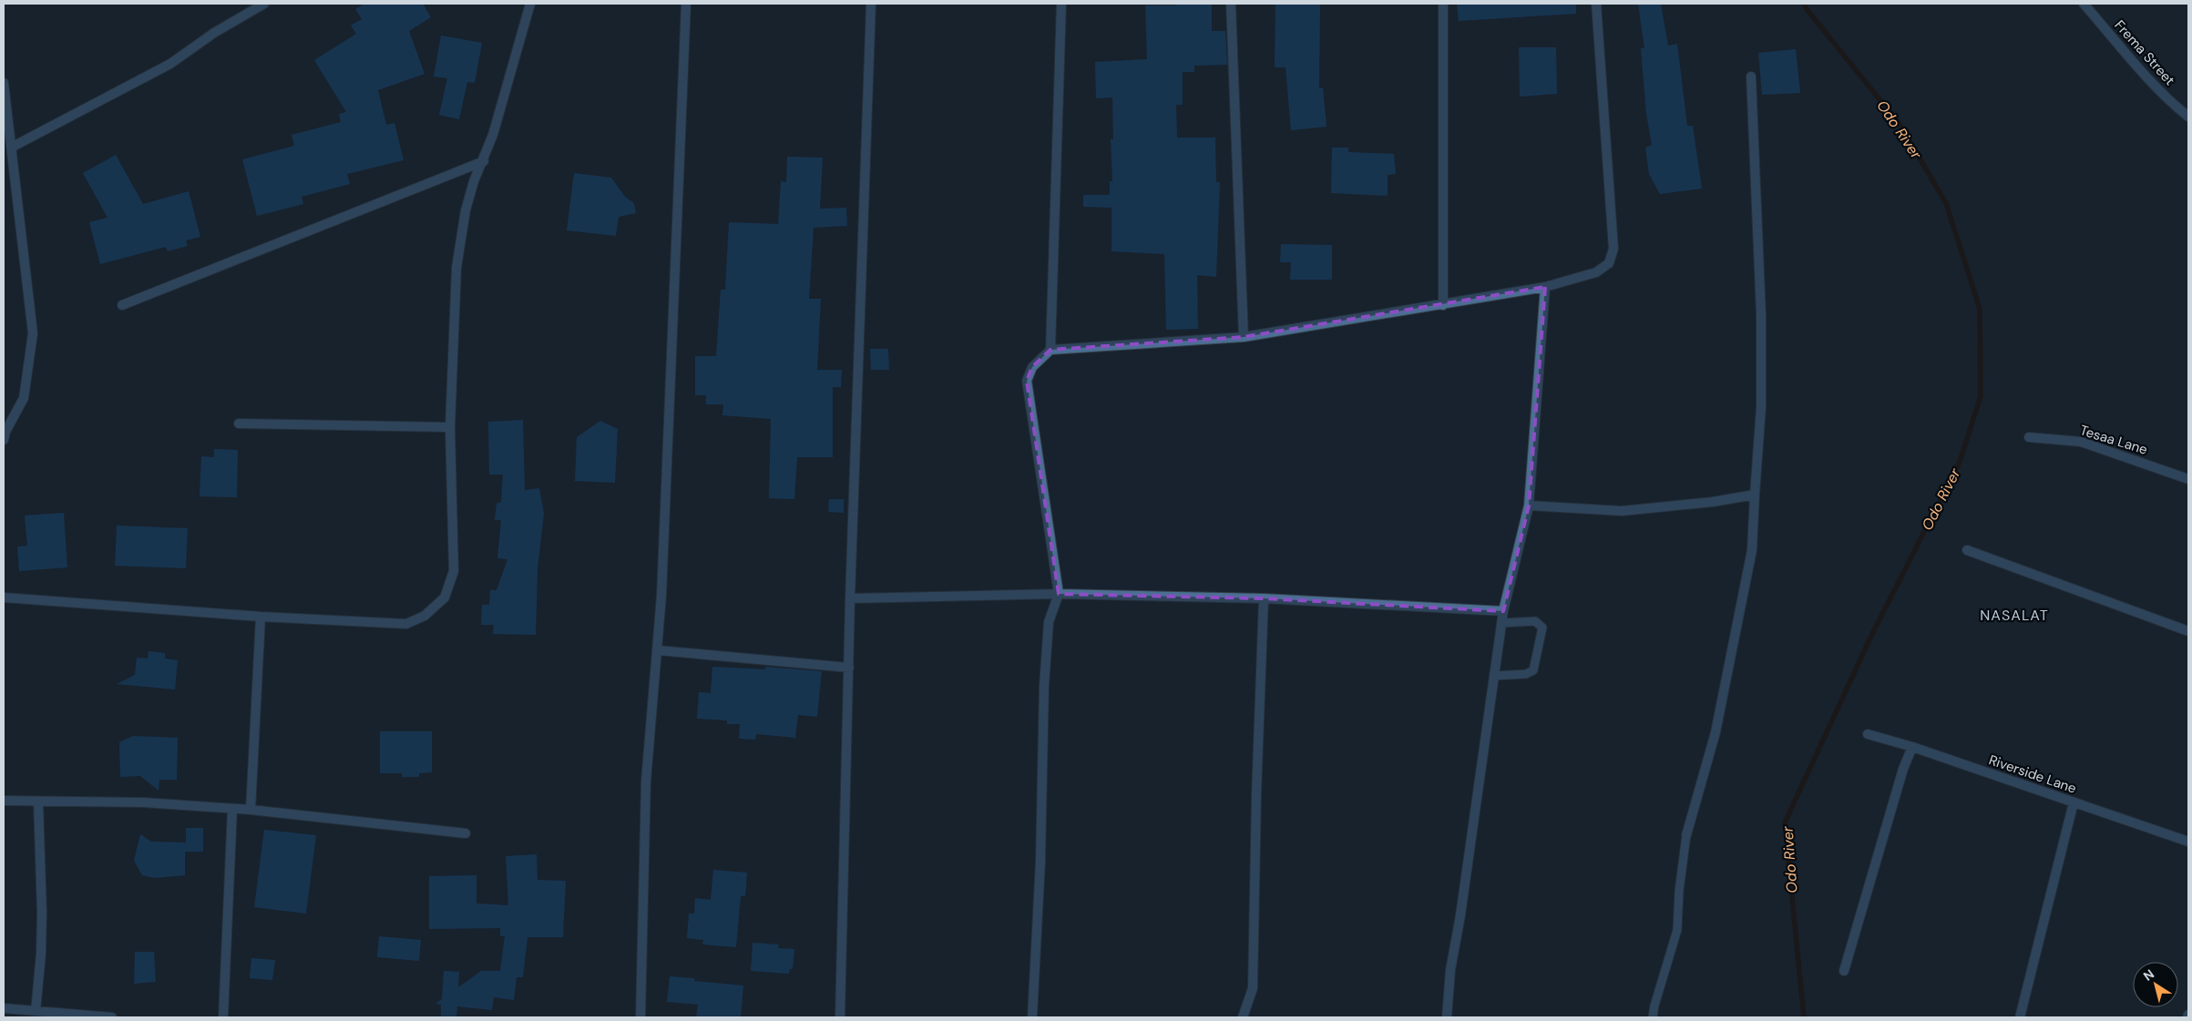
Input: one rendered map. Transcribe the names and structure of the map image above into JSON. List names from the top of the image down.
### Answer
{
  "streets": {
    "street": ["Frema Street", "Tesaa Lane", "Riverside Lane"]
  },
  "districts": ["NASALAT"],
  "water": ["Odo River"],
  "north": "top left"
}
